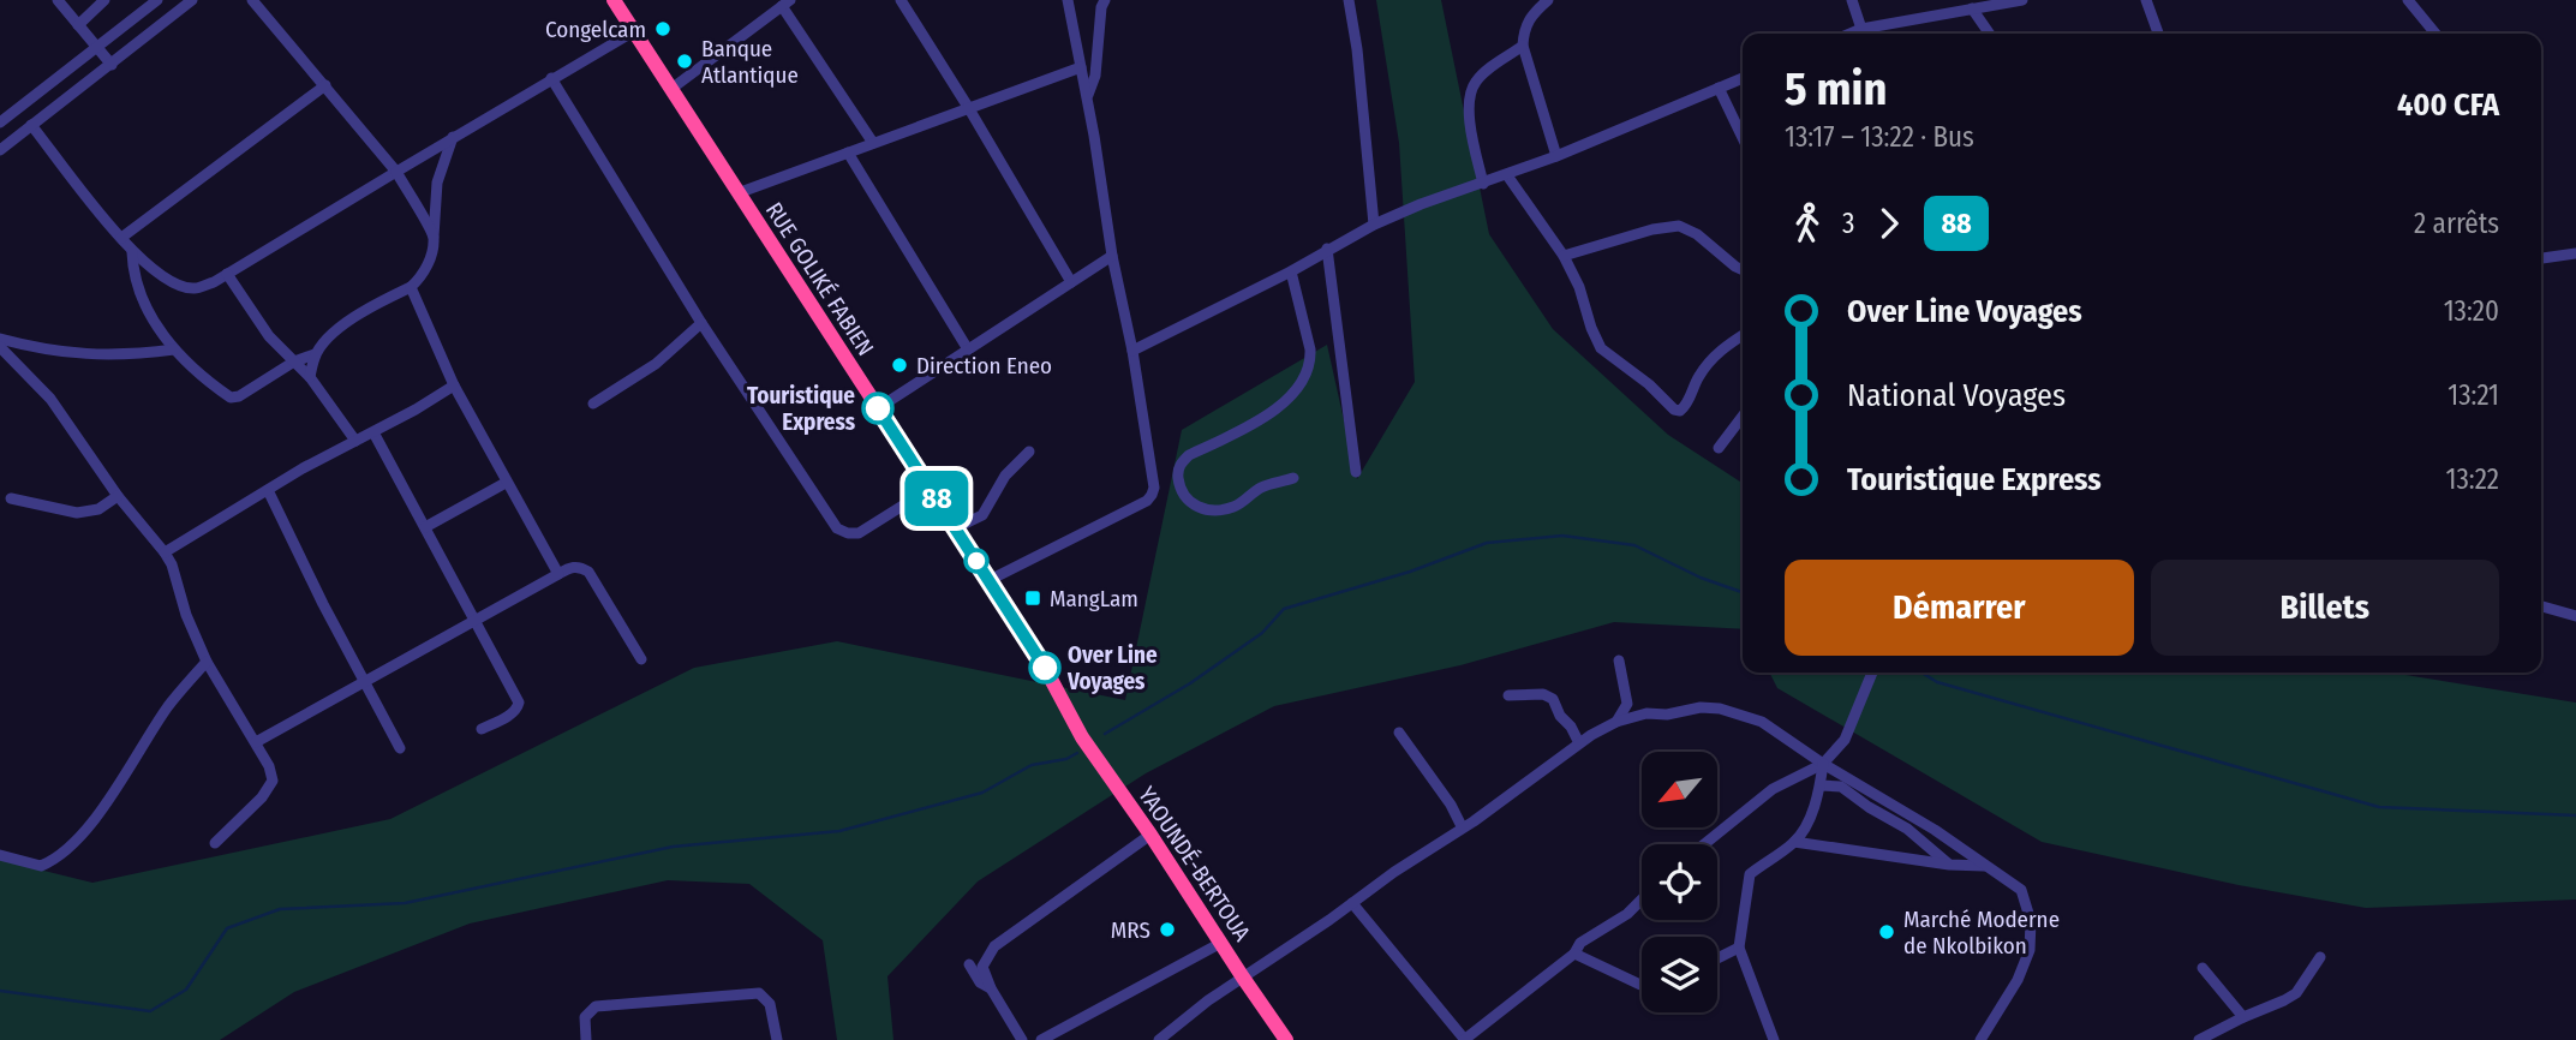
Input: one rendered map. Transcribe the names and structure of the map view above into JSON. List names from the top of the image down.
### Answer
{
  "streets": {
    "highway": ["RUE GOLIKÉ FABIEN", "YAOUNDÉ-BERTOUA"]
  },
  "crossings": [
    ["RUE GOLIKÉ FABIEN", "YAOUNDÉ-BERTOUA"]
  ],
  "places": {
    "other": [
      "Congelcam",
      "Banque Atlantique",
      "Direction Eneo",
      "Touristique Express",
      "Over Line Voyages",
      "MRS",
      "Marché Moderne de Nkolbikon"
    ],
    "transit": ["MangLam"]
  },
  "lines": ["bus line 88"],
  "north": "bottom left",
  "page": {
    "on_map": "88",
    "heading": ["5 min", "13:17 – 13:22 · Bus", "400 CFA"],
    "legs": ["3", "88", "2 arrêts"],
    "list": [
      {
        "name": "Over Line Voyages",
        "value": "13:20"
      },
      {
        "name": "National Voyages",
        "value": "13:21"
      },
      {
        "name": "Touristique Express",
        "value": "13:22"
      }
    ],
    "buttons": ["Démarrer", "Billets"]
  }
}
